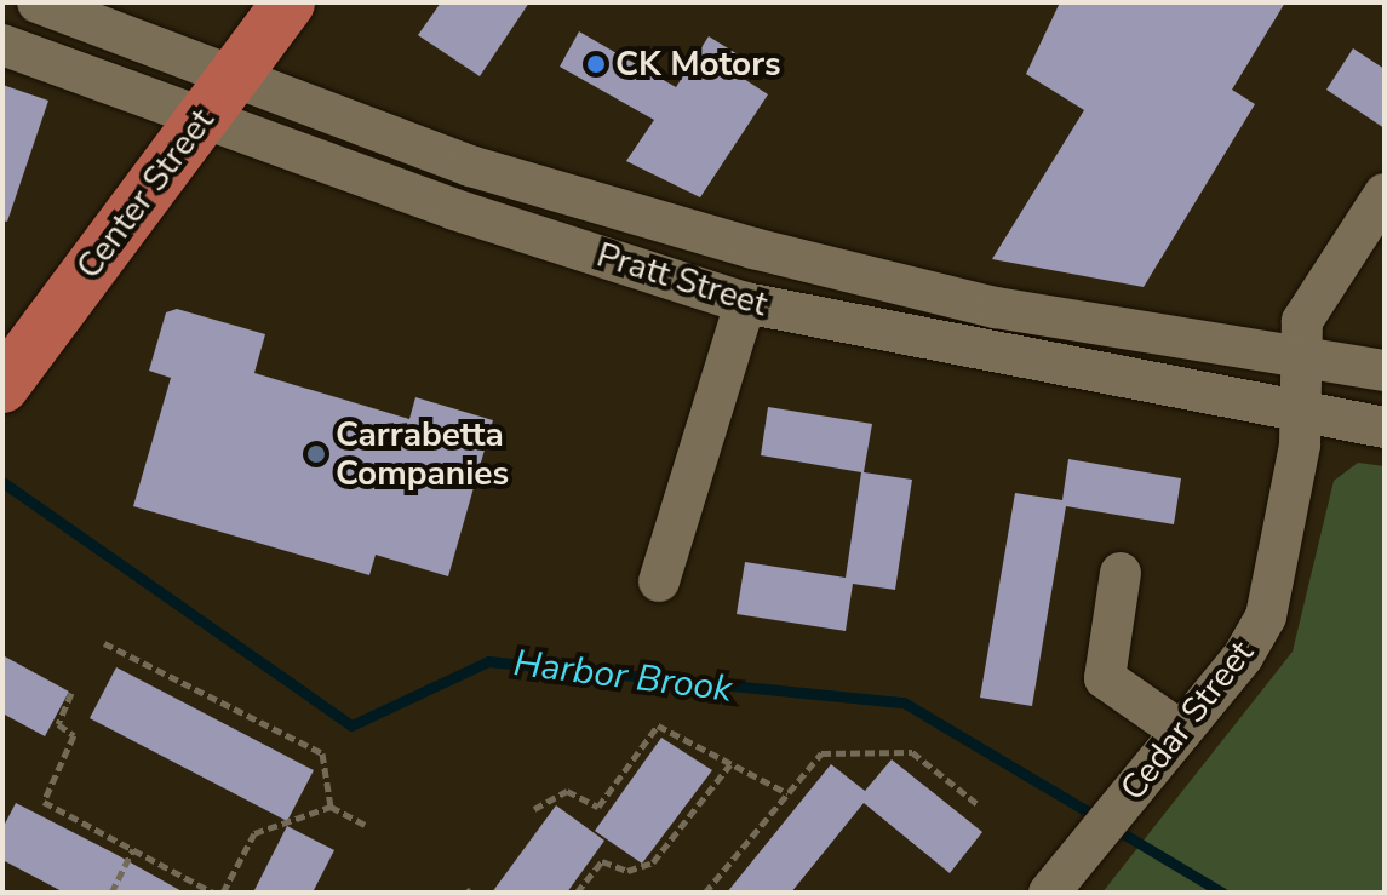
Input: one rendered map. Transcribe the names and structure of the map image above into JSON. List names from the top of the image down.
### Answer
{
  "streets": {
    "main road": ["Center Street"],
    "street": ["Pratt Street", "Cedar Street"]
  },
  "crossings": [
    ["Center Street", "Pratt Street"],
    ["Pratt Street", "Cedar Street"]
  ],
  "water": ["Harbor Brook"],
  "places": ["CK Motors", "Carrabetta Companies"]
}
